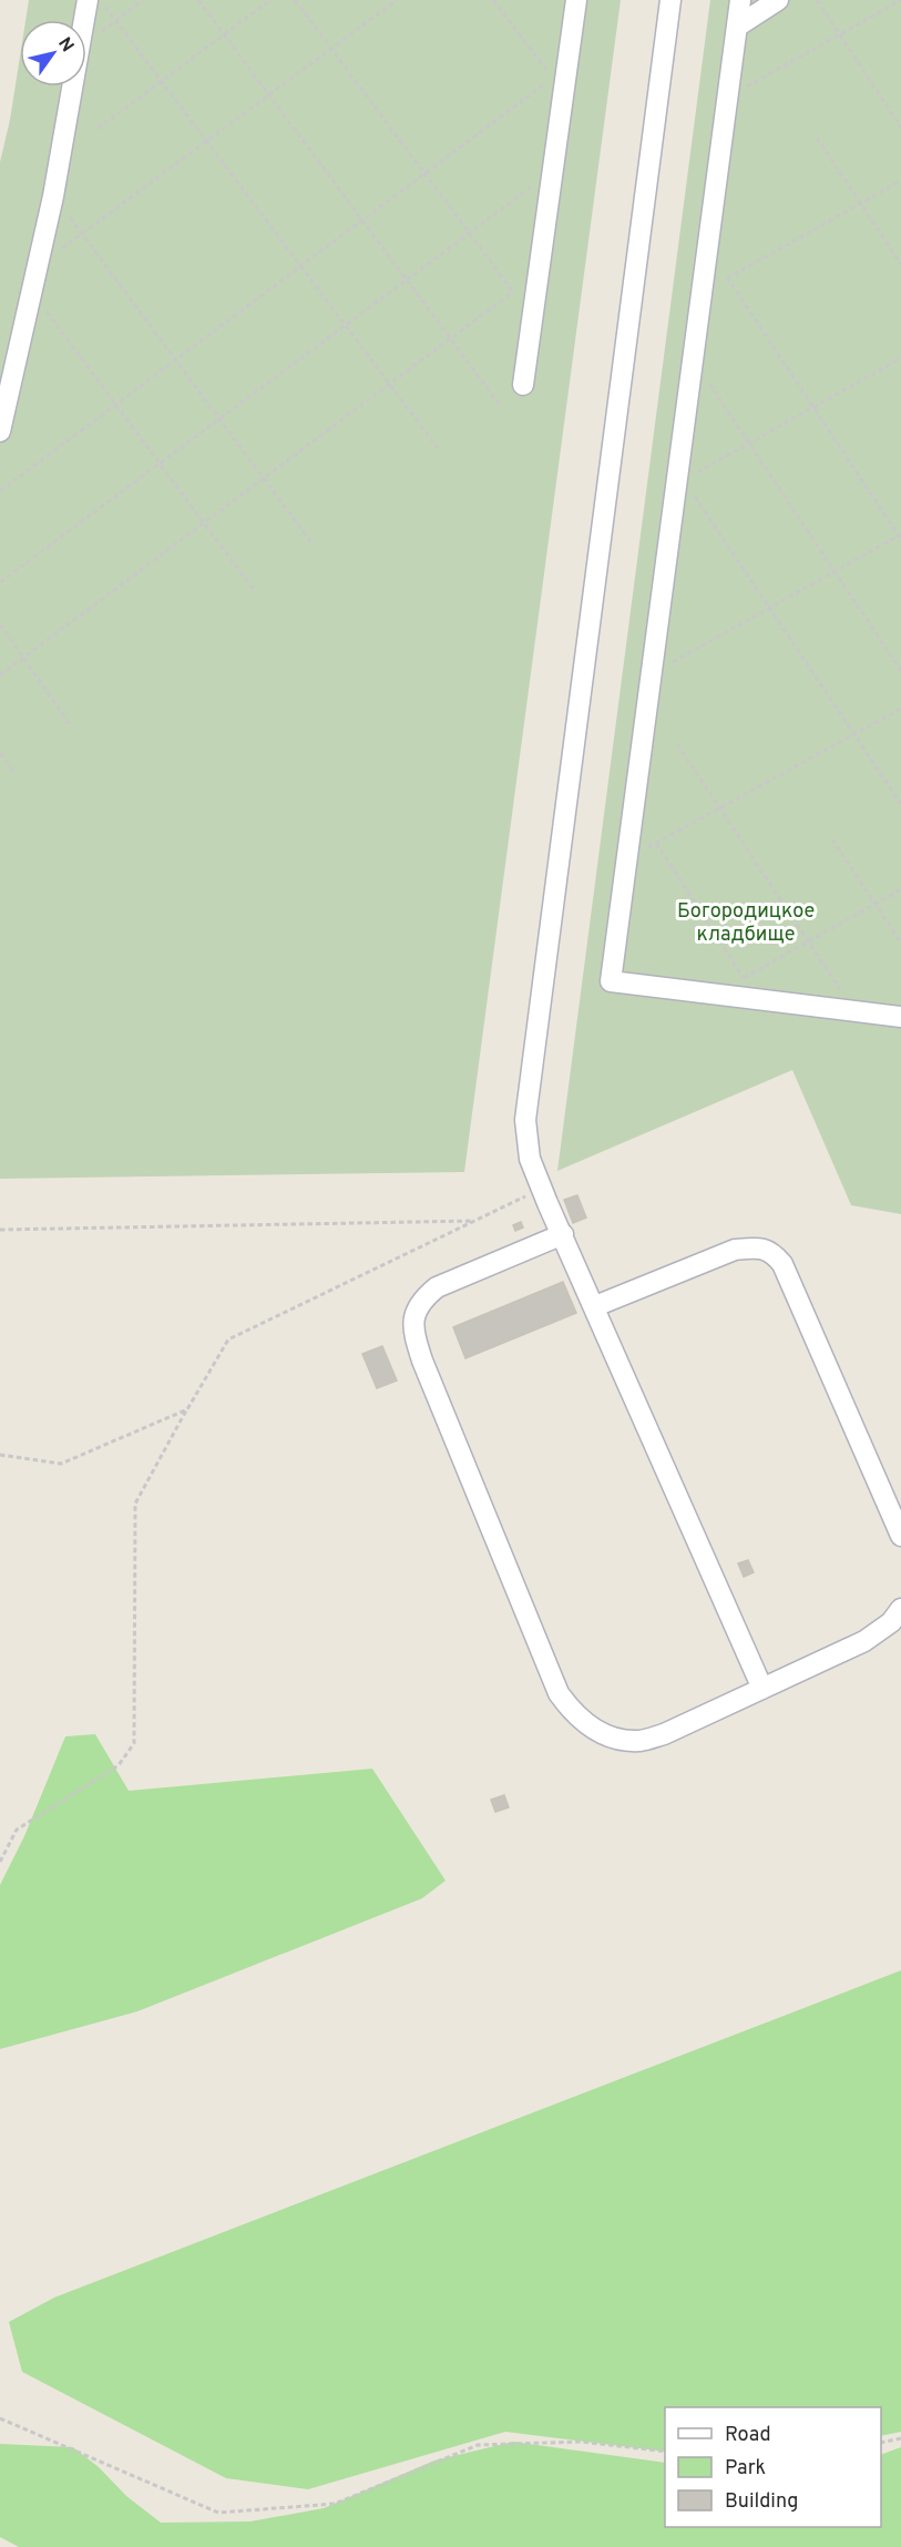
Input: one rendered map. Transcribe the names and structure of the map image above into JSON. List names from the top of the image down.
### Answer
{
  "parks": ["Богородицкое кладбище"],
  "legend": ["Road", "Park", "Building"],
  "north": "top right"
}
